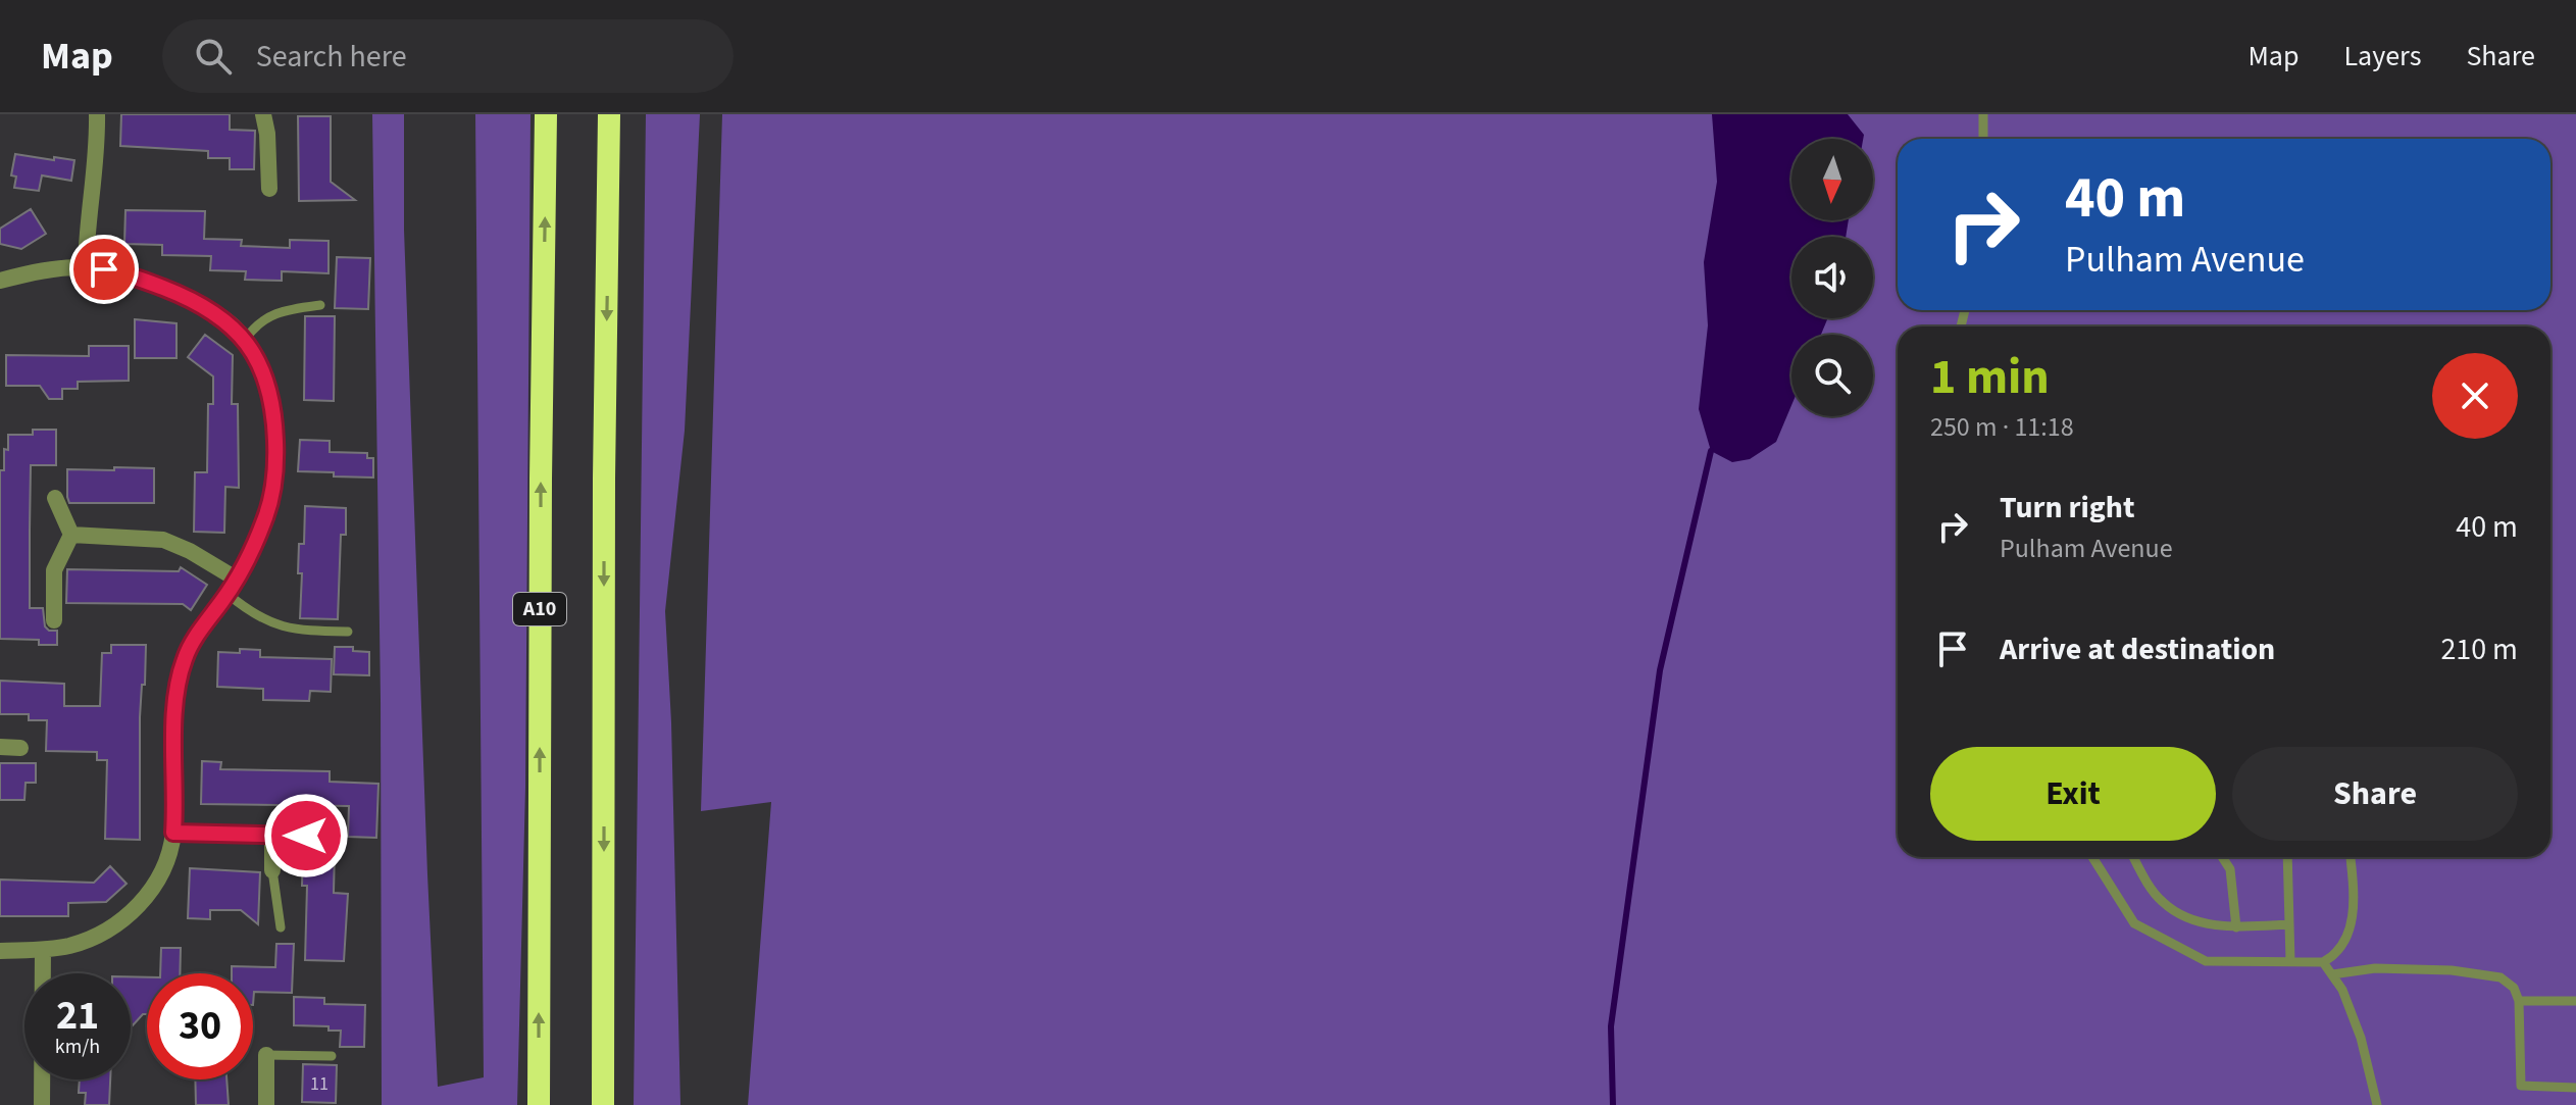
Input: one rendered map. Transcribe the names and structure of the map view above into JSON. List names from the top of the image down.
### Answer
{
  "streets": {
    "highway": ["A10"]
  },
  "house_numbers": ["11"],
  "north": "bottom",
  "page": {
    "header": "Map",
    "search": "Search here",
    "nav": ["Map", "Layers", "Share"],
    "turn": ["40 m", "Pulham Avenue"],
    "heading": ["1 min", "250 m · 11:18"],
    "list": [
      {
        "name": "Turn right",
        "note": "Pulham Avenue",
        "value": "40 m"
      },
      {
        "name": "Arrive at destination",
        "value": "210 m"
      }
    ],
    "buttons": ["Exit", "Share"],
    "speed": "21 km/h",
    "limit": "30"
  }
}
